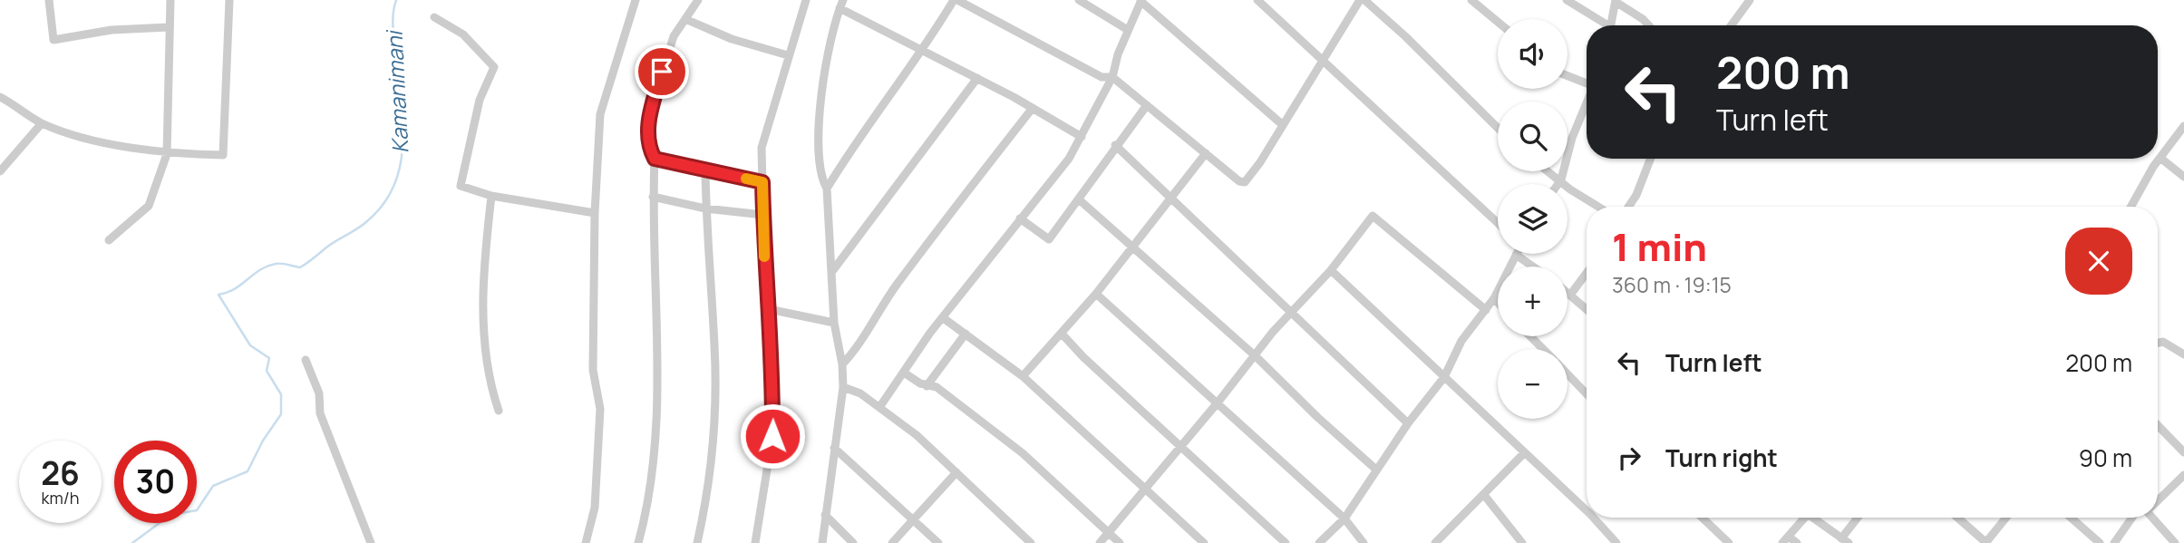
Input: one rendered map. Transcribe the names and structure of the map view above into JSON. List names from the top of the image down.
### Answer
{
  "water": ["Kamanimani"],
  "page": {
    "map_buttons": ["+", "−"],
    "turn": ["200 m", "Turn left"],
    "heading": ["1 min", "360 m · 19:15"],
    "list": [
      {
        "name": "Turn left",
        "value": "200 m"
      },
      {
        "name": "Turn right",
        "value": "90 m"
      }
    ],
    "speed": "26 km/h",
    "limit": "30"
  }
}
